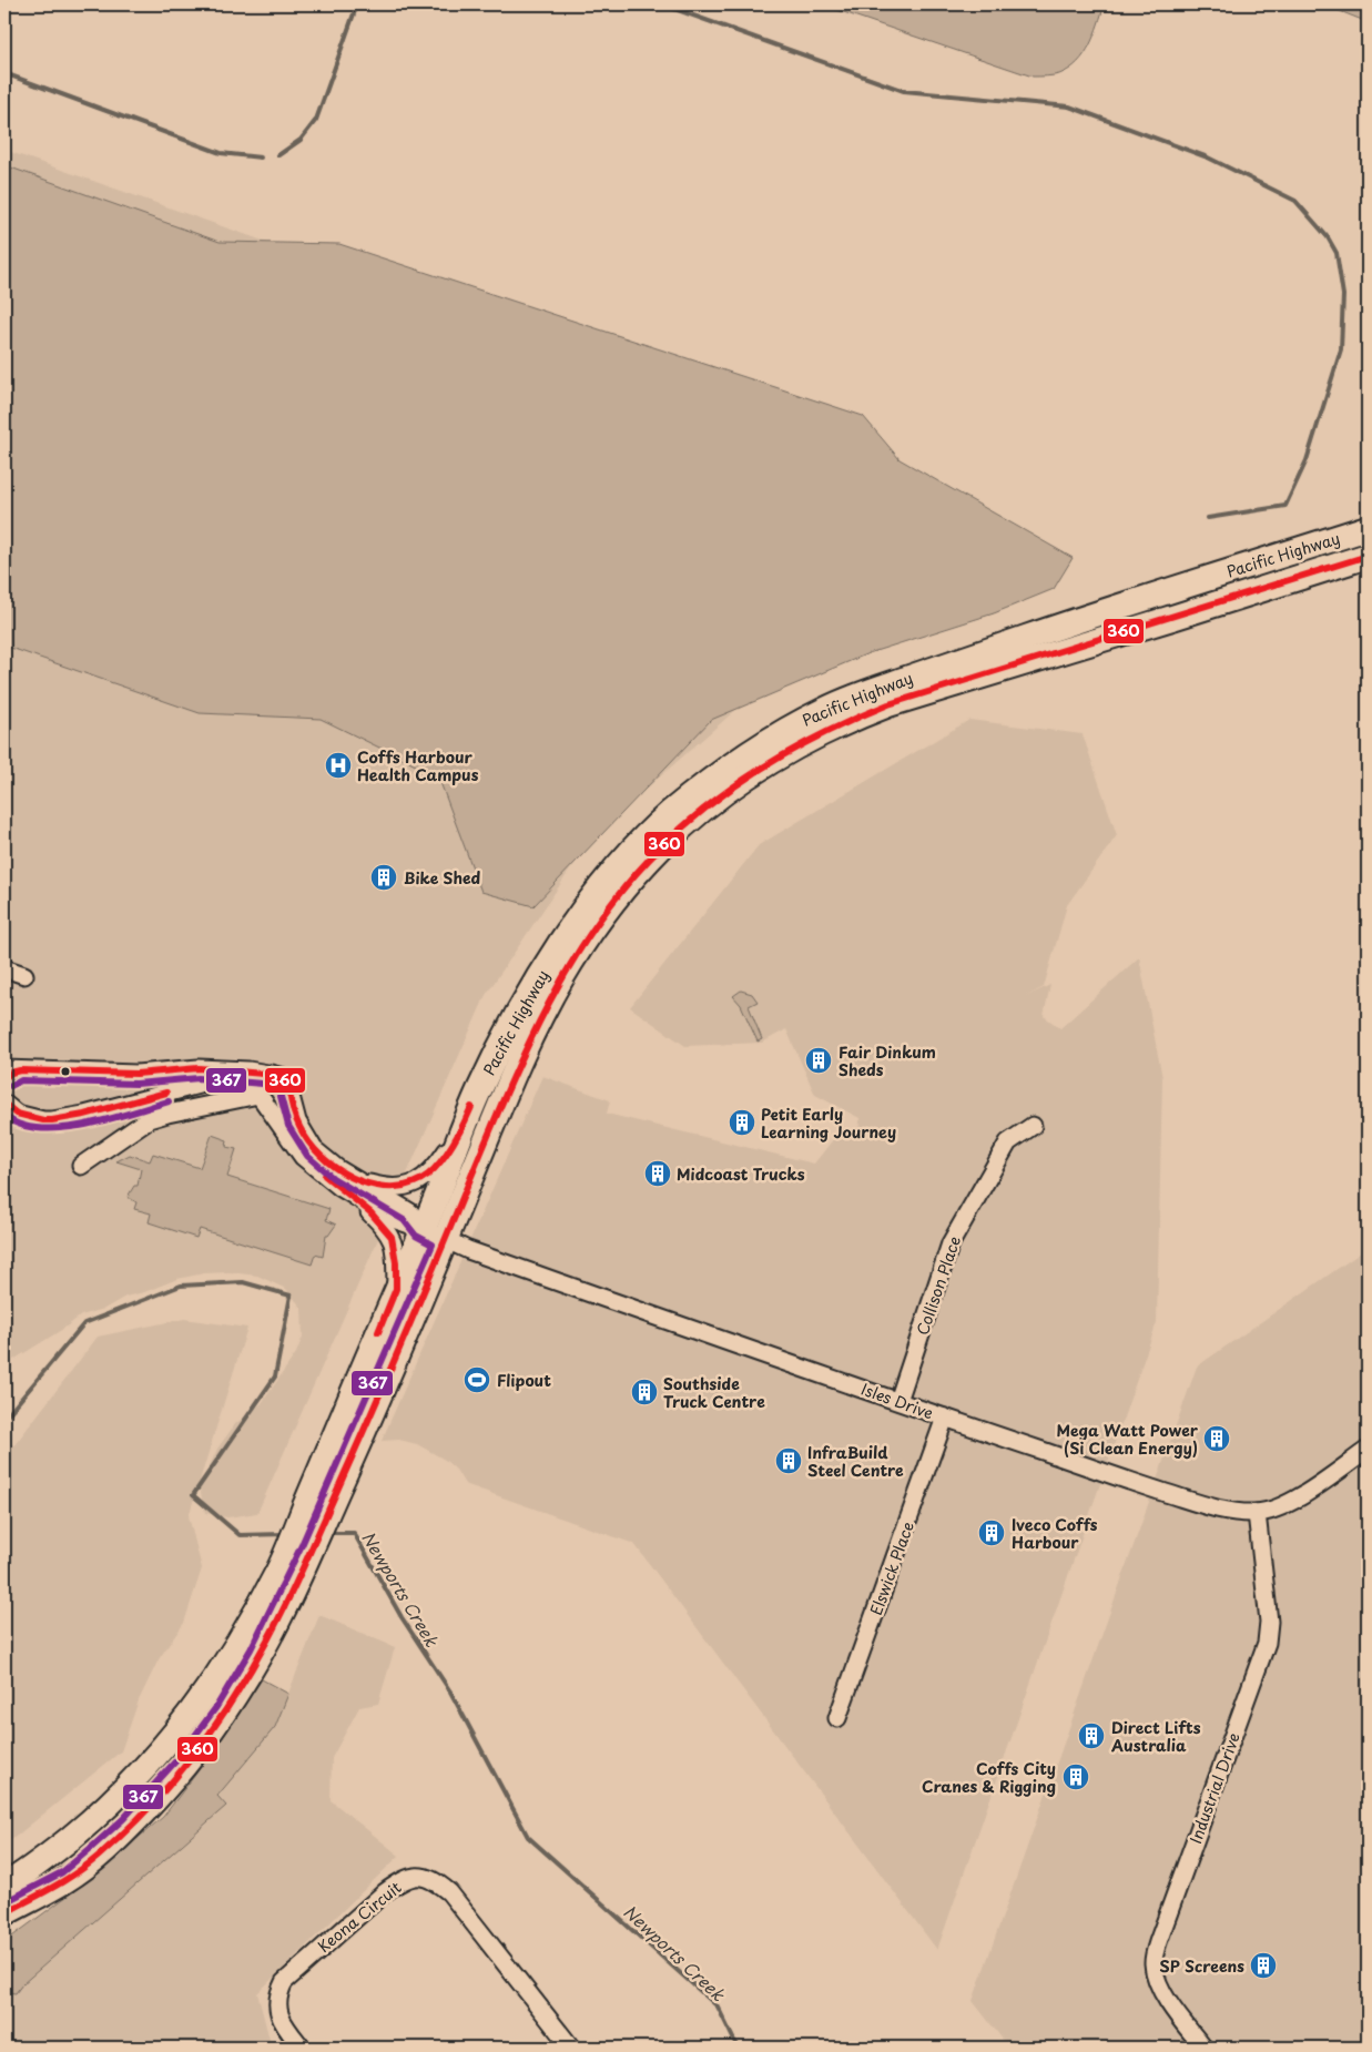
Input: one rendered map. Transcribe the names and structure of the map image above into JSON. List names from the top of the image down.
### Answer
{
  "streets": {
    "highway": ["Pacific Highway"],
    "street": [
      "Collison Place",
      "Isles Drive",
      "Elswick Place",
      "Industrial Drive",
      "Keona Circuit"
    ]
  },
  "crossings": [
    ["Pacific Highway", "Isles Drive"],
    ["Collison Place", "Isles Drive"],
    ["Isles Drive", "Elswick Place"],
    ["Isles Drive", "Industrial Drive"]
  ],
  "water": ["Newports Creek"],
  "places": {
    "hospital": ["Coffs Harbour Health Campus"],
    "building": [
      "Bike Shed",
      "Fair Dinkum Sheds",
      "Petit Early Learning Journey",
      "Midcoast Trucks",
      "Southside Truck Centre",
      "Mega Watt Power (Si Clean Energy)",
      "InfraBuild Steel Centre",
      "Iveco Coffs Harbour",
      "Direct Lifts Australia",
      "Coffs City Cranes & Rigging",
      "SP Screens"
    ],
    "sports": ["Flipout"]
  },
  "lines": ["transit line 360", "transit line 367"]
}
